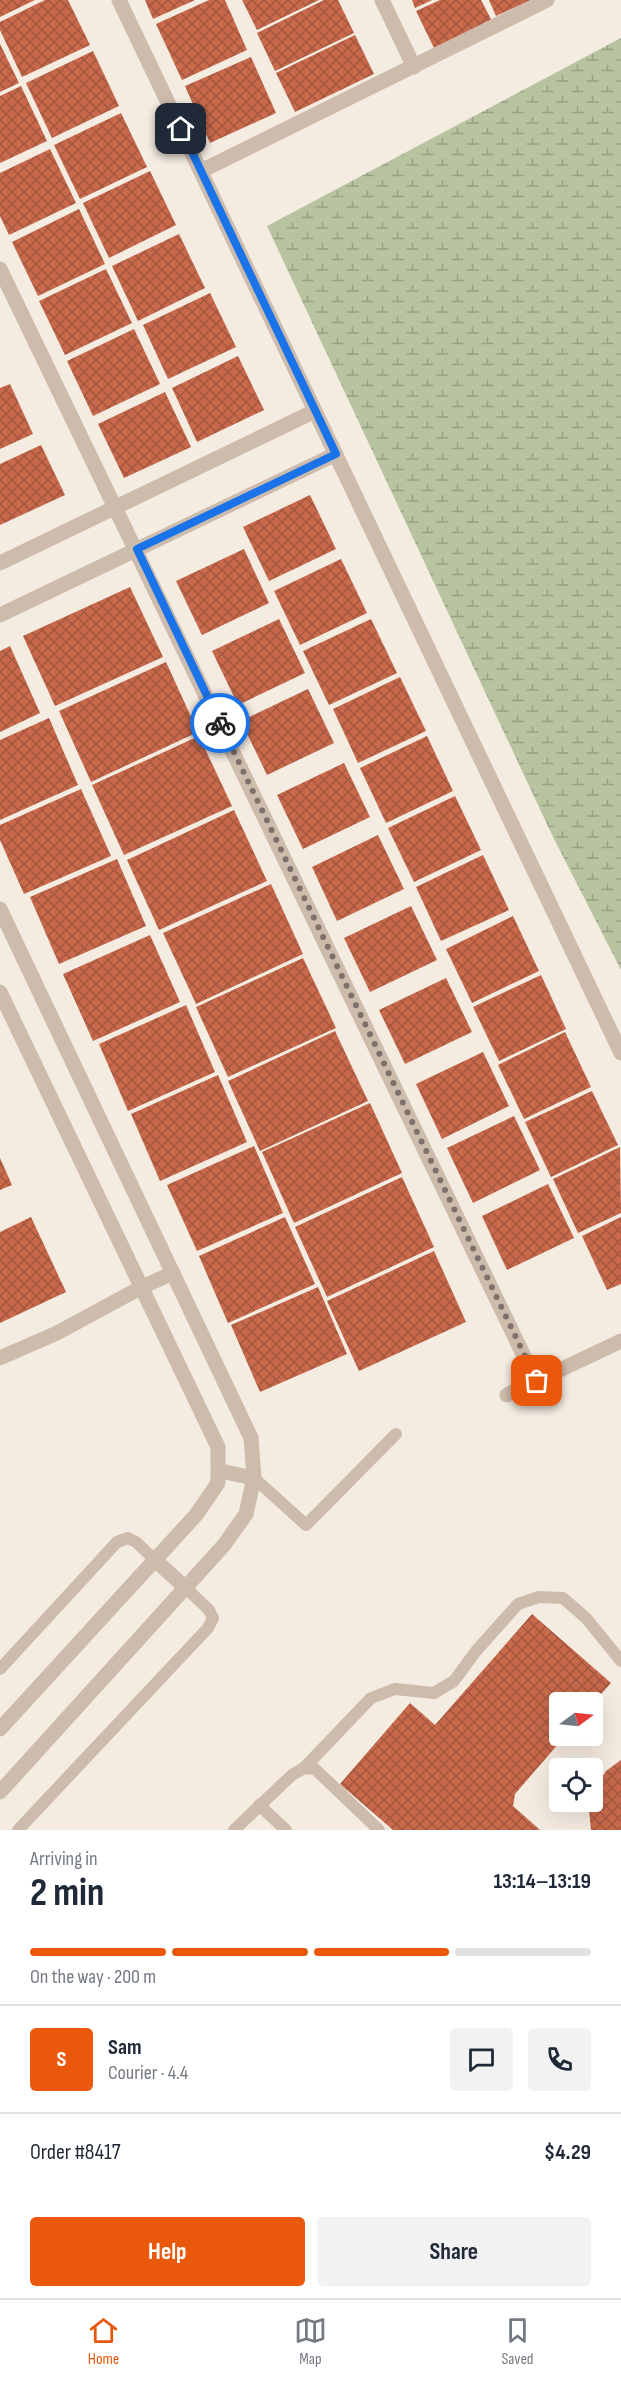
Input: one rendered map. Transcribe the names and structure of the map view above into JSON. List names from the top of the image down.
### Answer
{
  "north": "right",
  "page": {
    "heading": ["2 min", "Arriving in", "13:14–13:19"],
    "panel": [
      "Sam",
      "Courier · 4.4",
      "Order #8417",
      "$4.29"
    ],
    "bar": "On the way · 200 m",
    "round": "S",
    "buttons": ["Help", "Share"],
    "tabs": ["Home", "Map", "Saved"]
  }
}
